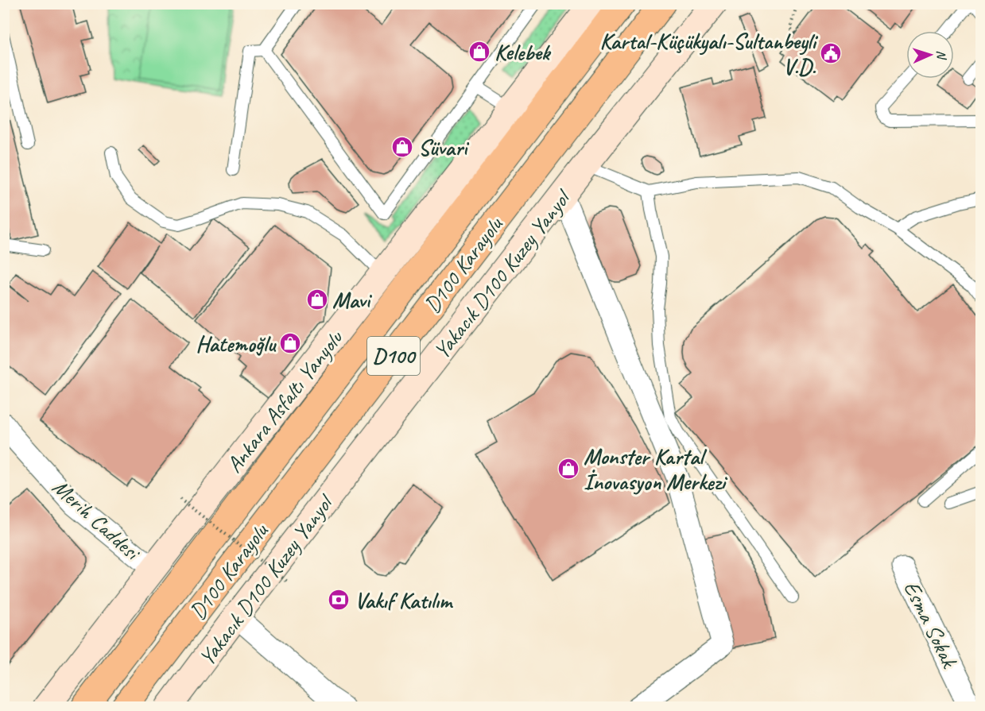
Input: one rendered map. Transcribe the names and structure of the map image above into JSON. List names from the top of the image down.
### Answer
{
  "streets": {
    "highway": ["D100 Karayolu", "D100"],
    "main road": ["Yakacık D100 Kuzey Yanyol", "Ankara Asfaltı Yanyolu"],
    "street": ["Merih Caddesi", "Esma Sokak"]
  },
  "crossings": [
    ["Ankara Asfaltı Yanyolu", "Merih Caddesi"]
  ],
  "places": {
    "shop": [
      "Kelebek",
      "Süvari",
      "Mavi",
      "Hatemoğlu",
      "Monster Kartal İnovasyon Merkezi"
    ],
    "public building": ["Kartal-Küçükyalı-Sultanbeyli V.D."],
    "bank": ["Vakıf Katılım"]
  },
  "north": "right"
}
